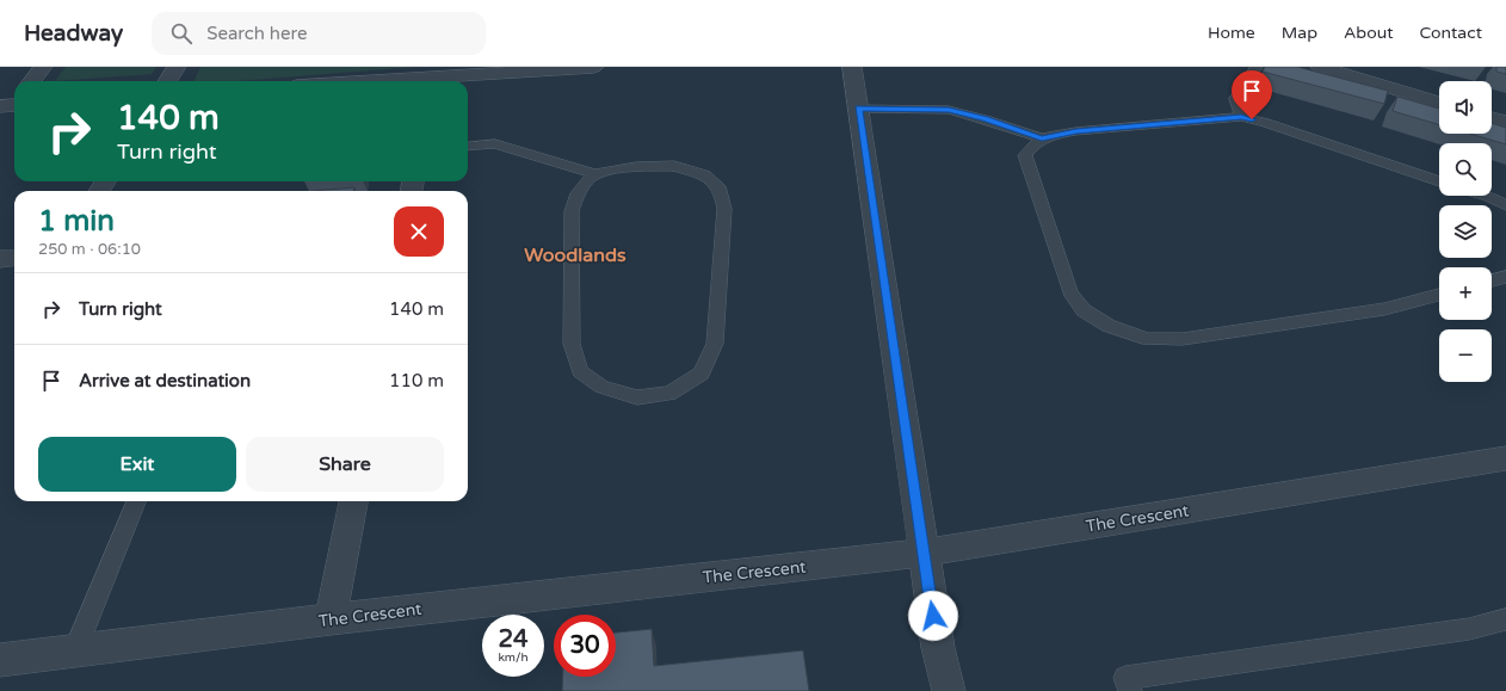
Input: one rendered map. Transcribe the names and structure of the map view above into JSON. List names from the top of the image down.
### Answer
{
  "streets": {
    "street": ["The Crescent"]
  },
  "districts": ["Woodlands"],
  "page": {
    "header": "Headway",
    "search": "Search here",
    "nav": [
      "Home",
      "Map",
      "About",
      "Contact"
    ],
    "map_buttons": ["+", "−"],
    "turn": ["140 m", "Turn right"],
    "heading": ["1 min", "250 m · 06:10"],
    "list": [
      {
        "name": "Turn right",
        "value": "140 m"
      },
      {
        "name": "Arrive at destination",
        "value": "110 m"
      }
    ],
    "buttons": ["Exit", "Share"],
    "speed": "24 km/h",
    "limit": "30"
  }
}
